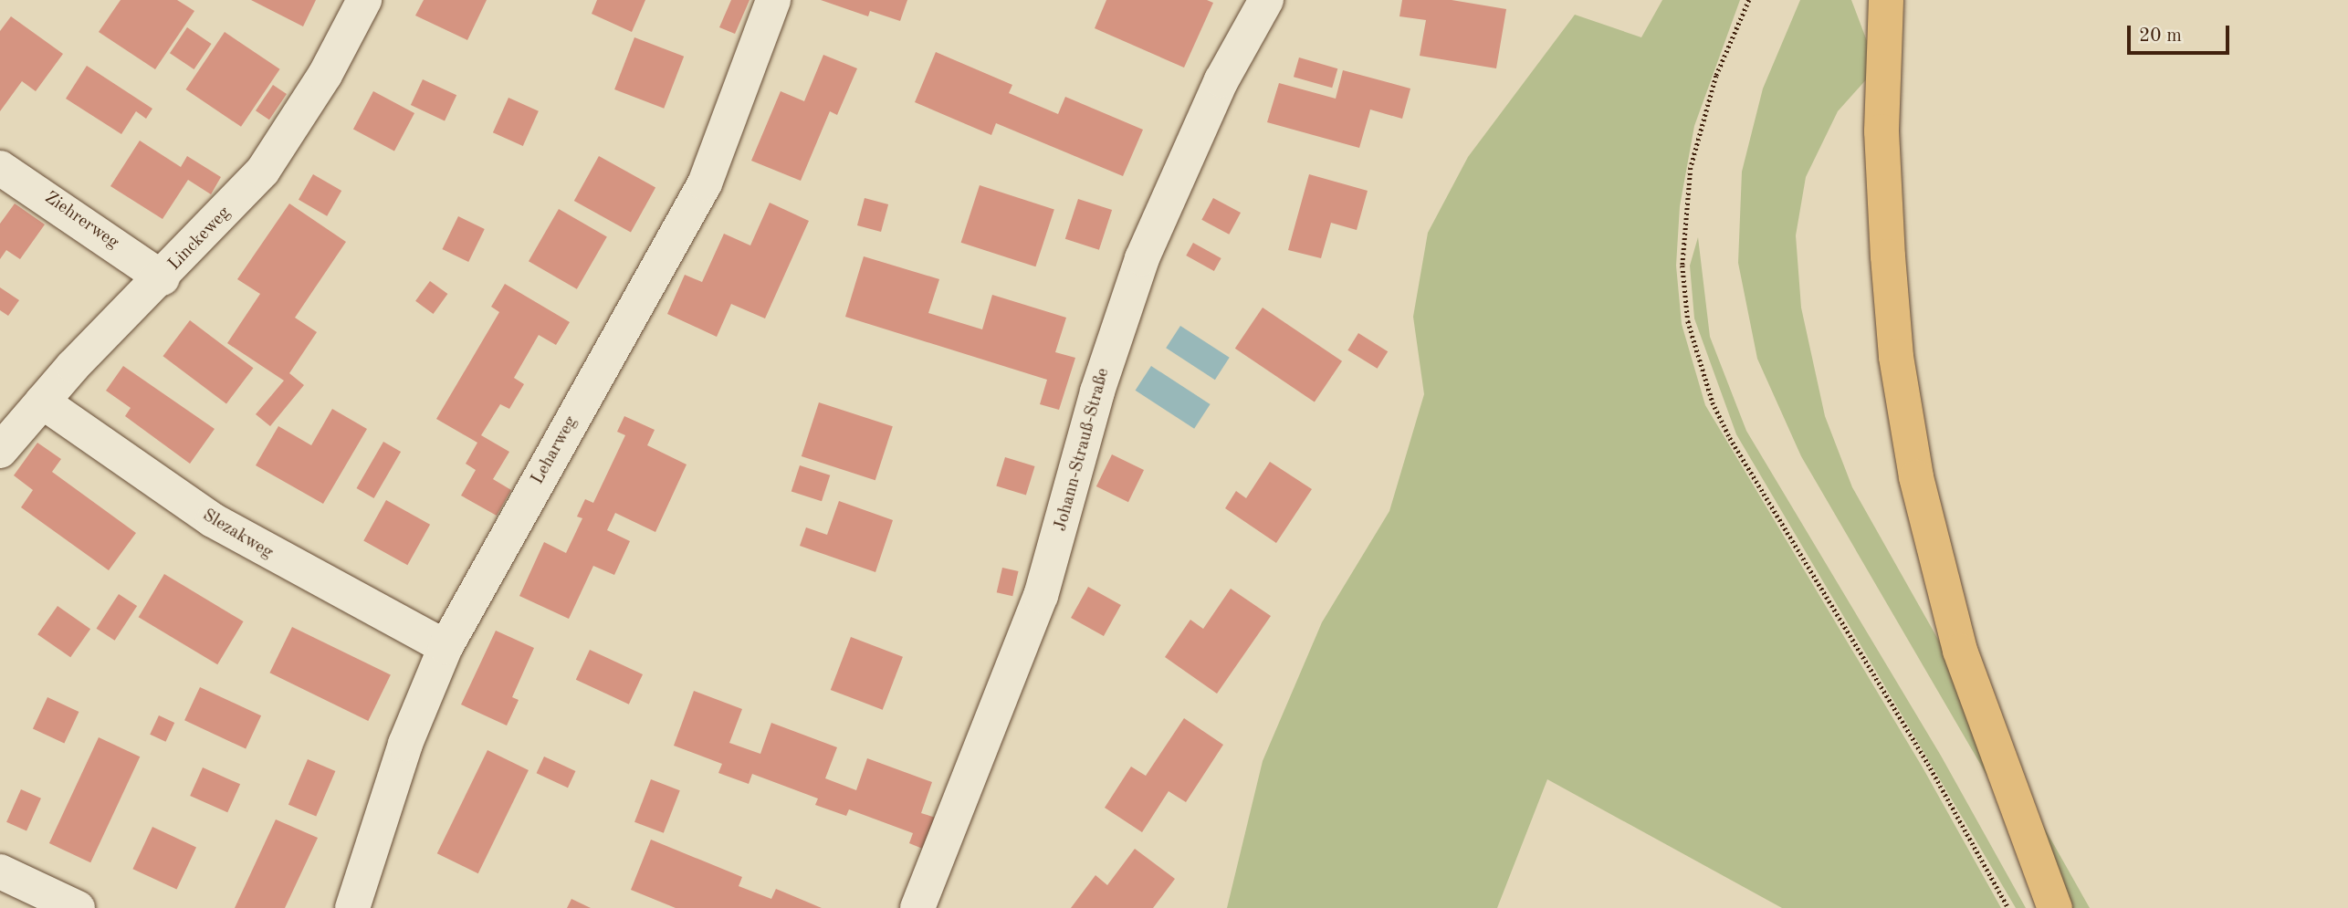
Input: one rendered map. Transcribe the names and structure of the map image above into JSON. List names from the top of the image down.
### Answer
{
  "streets": {
    "street": [
      "Ziehrerweg",
      "Linckeweg",
      "Johann-Strauß-Straße",
      "Leharweg",
      "Slezakweg"
    ]
  },
  "crossings": [
    ["Ziehrerweg", "Linckeweg"],
    ["Linckeweg", "Slezakweg"],
    ["Leharweg", "Slezakweg"]
  ],
  "scale_bar": "20 m"
}
